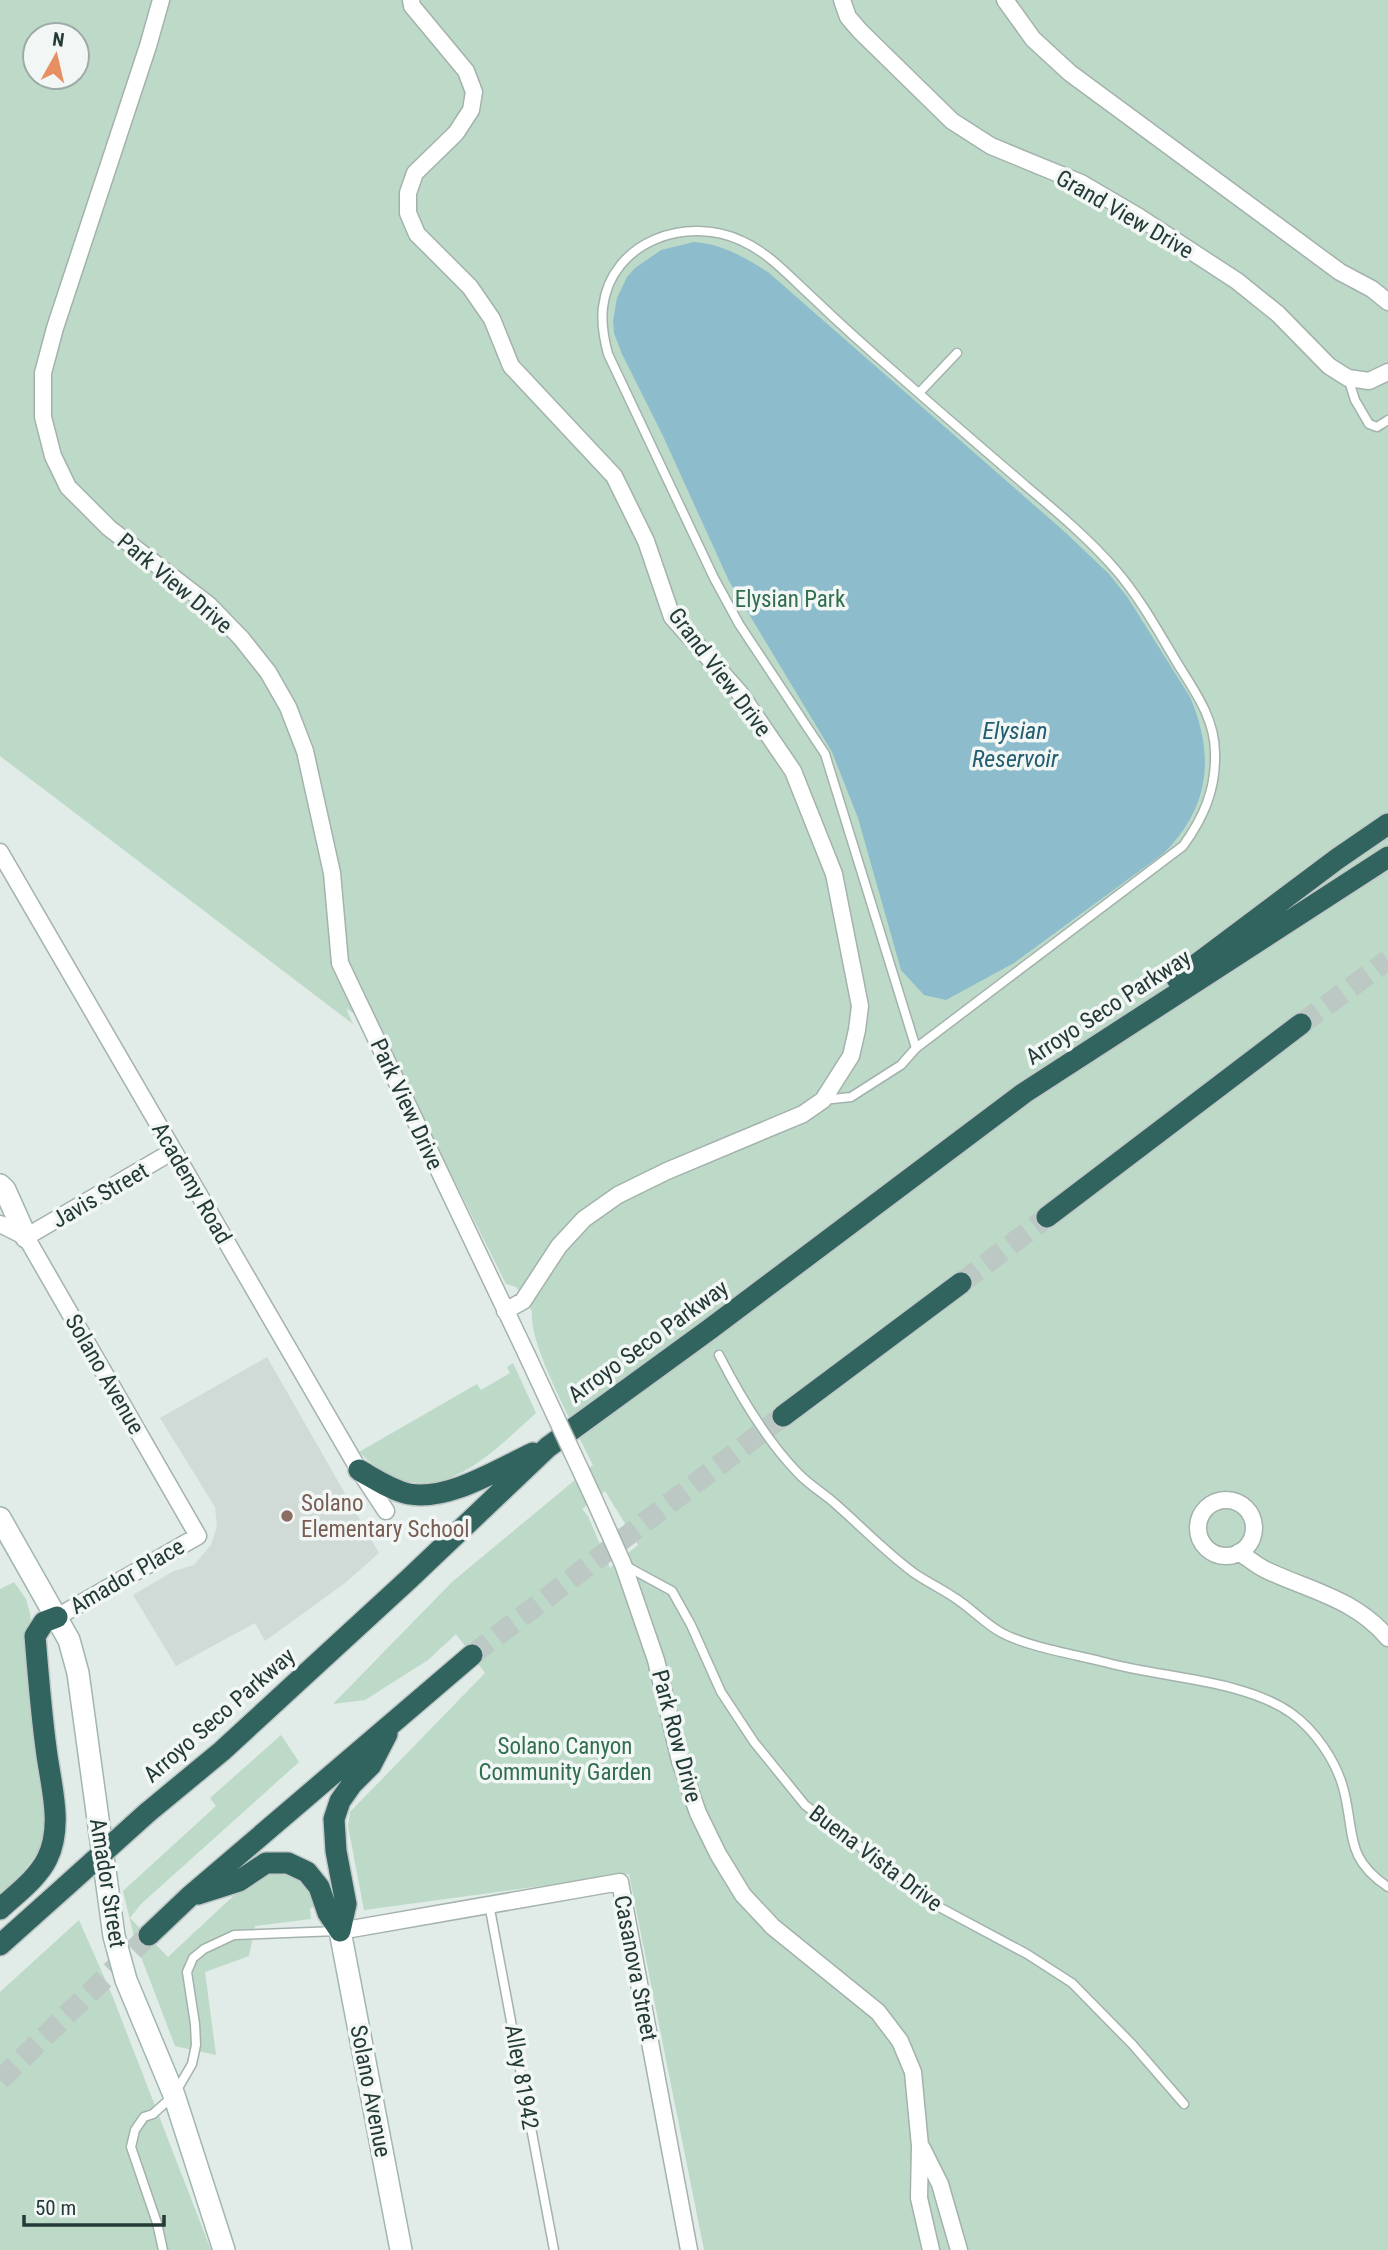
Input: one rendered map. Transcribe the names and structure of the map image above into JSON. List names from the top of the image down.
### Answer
{
  "streets": {
    "highway": ["Arroyo Seco Parkway"],
    "main road": ["Solano Avenue", "Amador Street"],
    "street": [
      "Grand View Drive",
      "Park View Drive",
      "Academy Road",
      "Javis Street",
      "Amador Place",
      "Park Row Drive",
      "Casanova Street"
    ],
    "lane": ["Buena Vista Drive", "Alley 81942"]
  },
  "crossings": [
    ["Grand View Drive", "Park View Drive"],
    ["Park View Drive", "Park Row Drive"],
    ["Academy Road", "Javis Street"],
    ["Javis Street", "Solano Avenue"],
    ["Solano Avenue", "Amador Place"],
    ["Solano Avenue", "Casanova Street"],
    ["Amador Place", "Amador Street"],
    ["Park Row Drive", "Buena Vista Drive"],
    ["Casanova Street", "Alley 81942"]
  ],
  "water": ["Elysian Reservoir"],
  "parks": ["Elysian Park", "Solano Canyon Community Garden"],
  "places": ["Solano Elementary School"],
  "scale_bar": "50 m",
  "north": "top"
}
